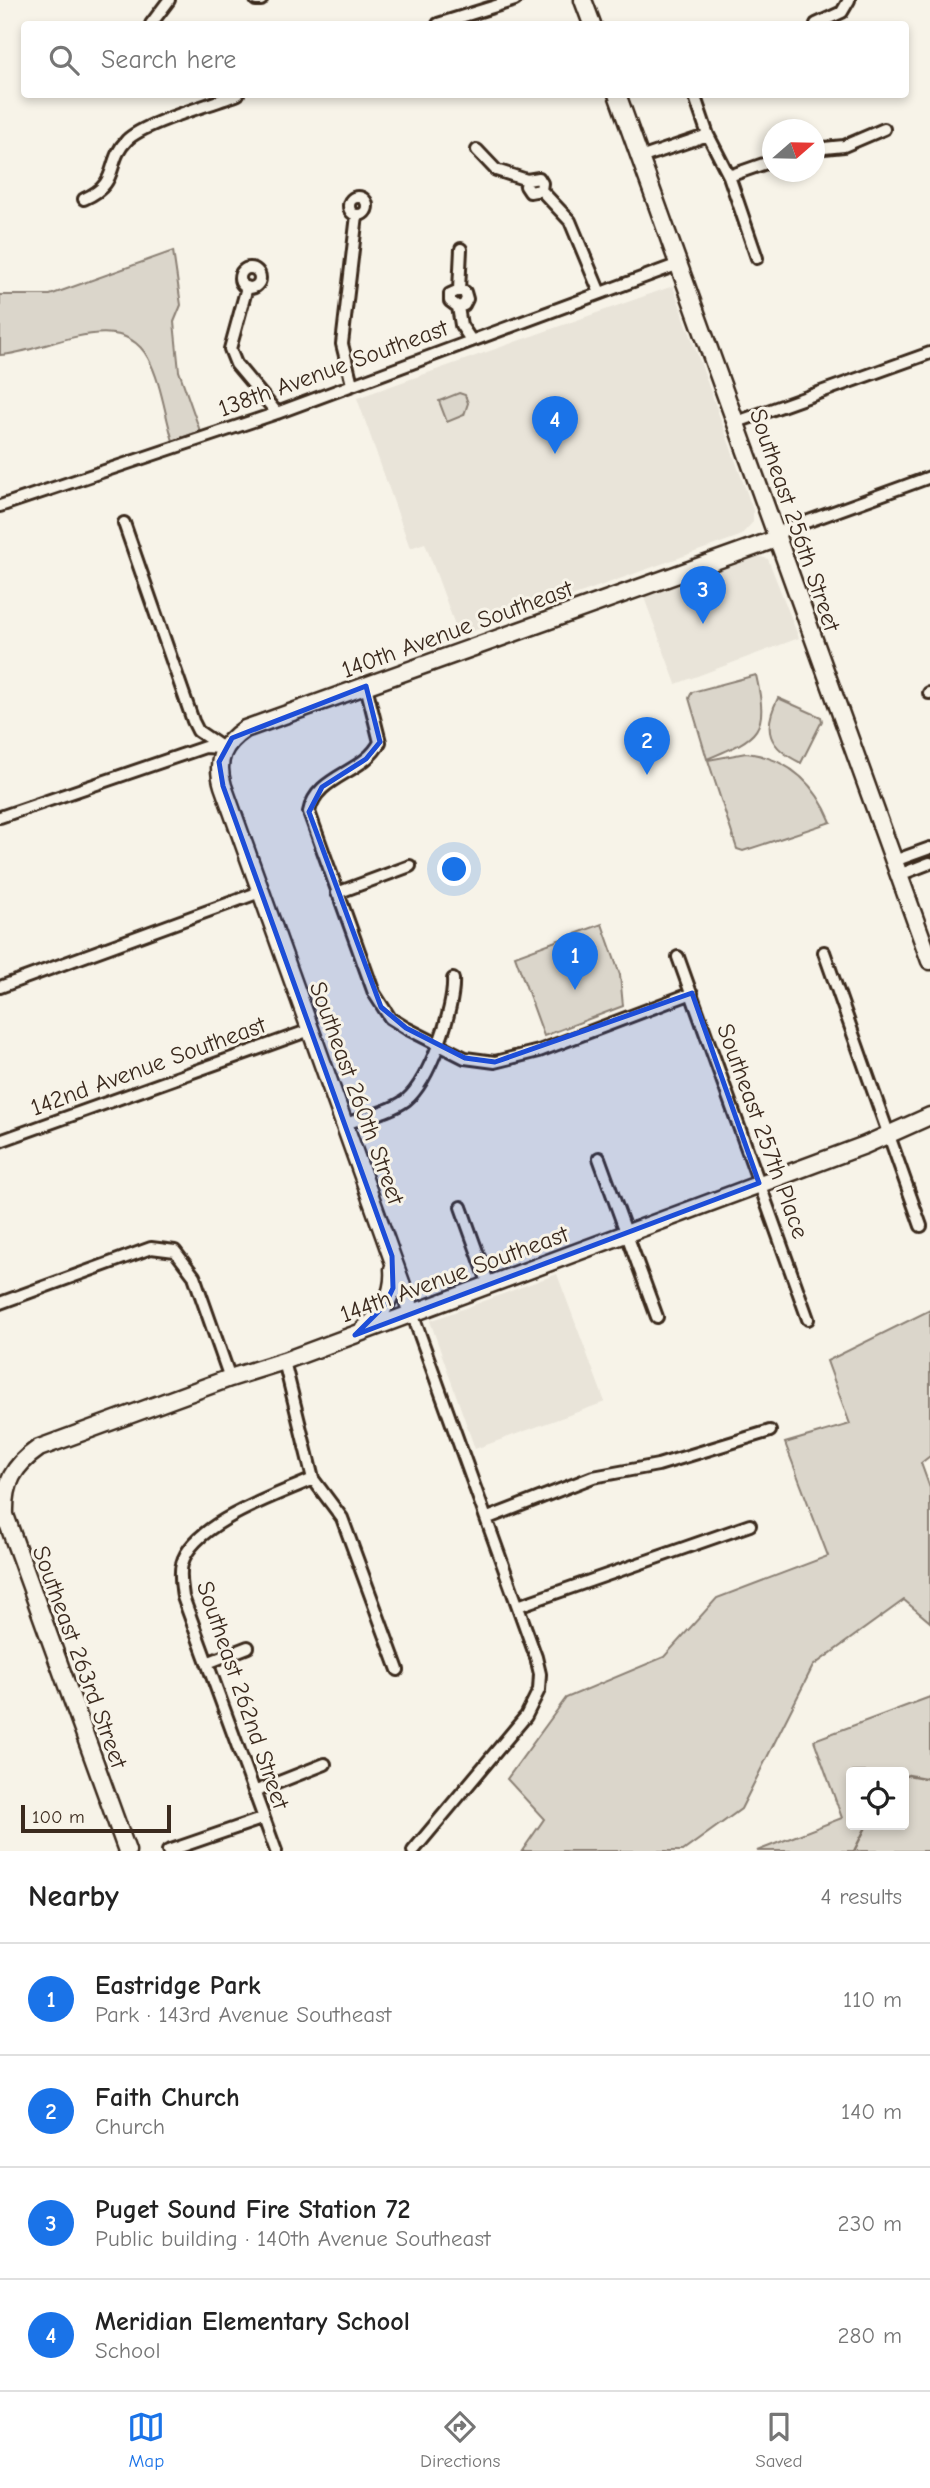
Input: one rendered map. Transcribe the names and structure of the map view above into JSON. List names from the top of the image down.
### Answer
{
  "streets": {
    "street": [
      "138th Avenue Southeast",
      "Southeast 256th Street",
      "140th Avenue Southeast",
      "142nd Avenue Southeast",
      "Southeast 260th Street",
      "Southeast 257th Place",
      "144th Avenue Southeast",
      "Southeast 263rd Street",
      "Southeast 262nd Street"
    ]
  },
  "crossings": [
    ["138th Avenue Southeast", "Southeast 256th Street"],
    ["Southeast 256th Street", "140th Avenue Southeast"],
    ["140th Avenue Southeast", "Southeast 260th Street"],
    ["142nd Avenue Southeast", "Southeast 260th Street"],
    ["Southeast 260th Street", "144th Avenue Southeast"],
    ["Southeast 257th Place", "144th Avenue Southeast"],
    ["144th Avenue Southeast", "Southeast 263rd Street"]
  ],
  "scale_bar": "100 m",
  "north": "right",
  "page": {
    "search": "Search here",
    "pins": [
      "4",
      "3",
      "2",
      "1"
    ],
    "scale": "100 m",
    "heading": ["Nearby", "4 results"],
    "list": [
      {
        "mark": "1",
        "name": "Eastridge Park",
        "note": "Park · 143rd Avenue Southeast",
        "value": "110 m"
      },
      {
        "mark": "2",
        "name": "Faith Church",
        "note": "Church",
        "value": "140 m"
      },
      {
        "mark": "3",
        "name": "Puget Sound Fire Station 72",
        "note": "Public building · 140th Avenue Southeast",
        "value": "230 m"
      },
      {
        "mark": "4",
        "name": "Meridian Elementary School",
        "note": "School",
        "value": "280 m"
      }
    ],
    "nav": ["Map", "Directions", "Saved"]
  }
}
